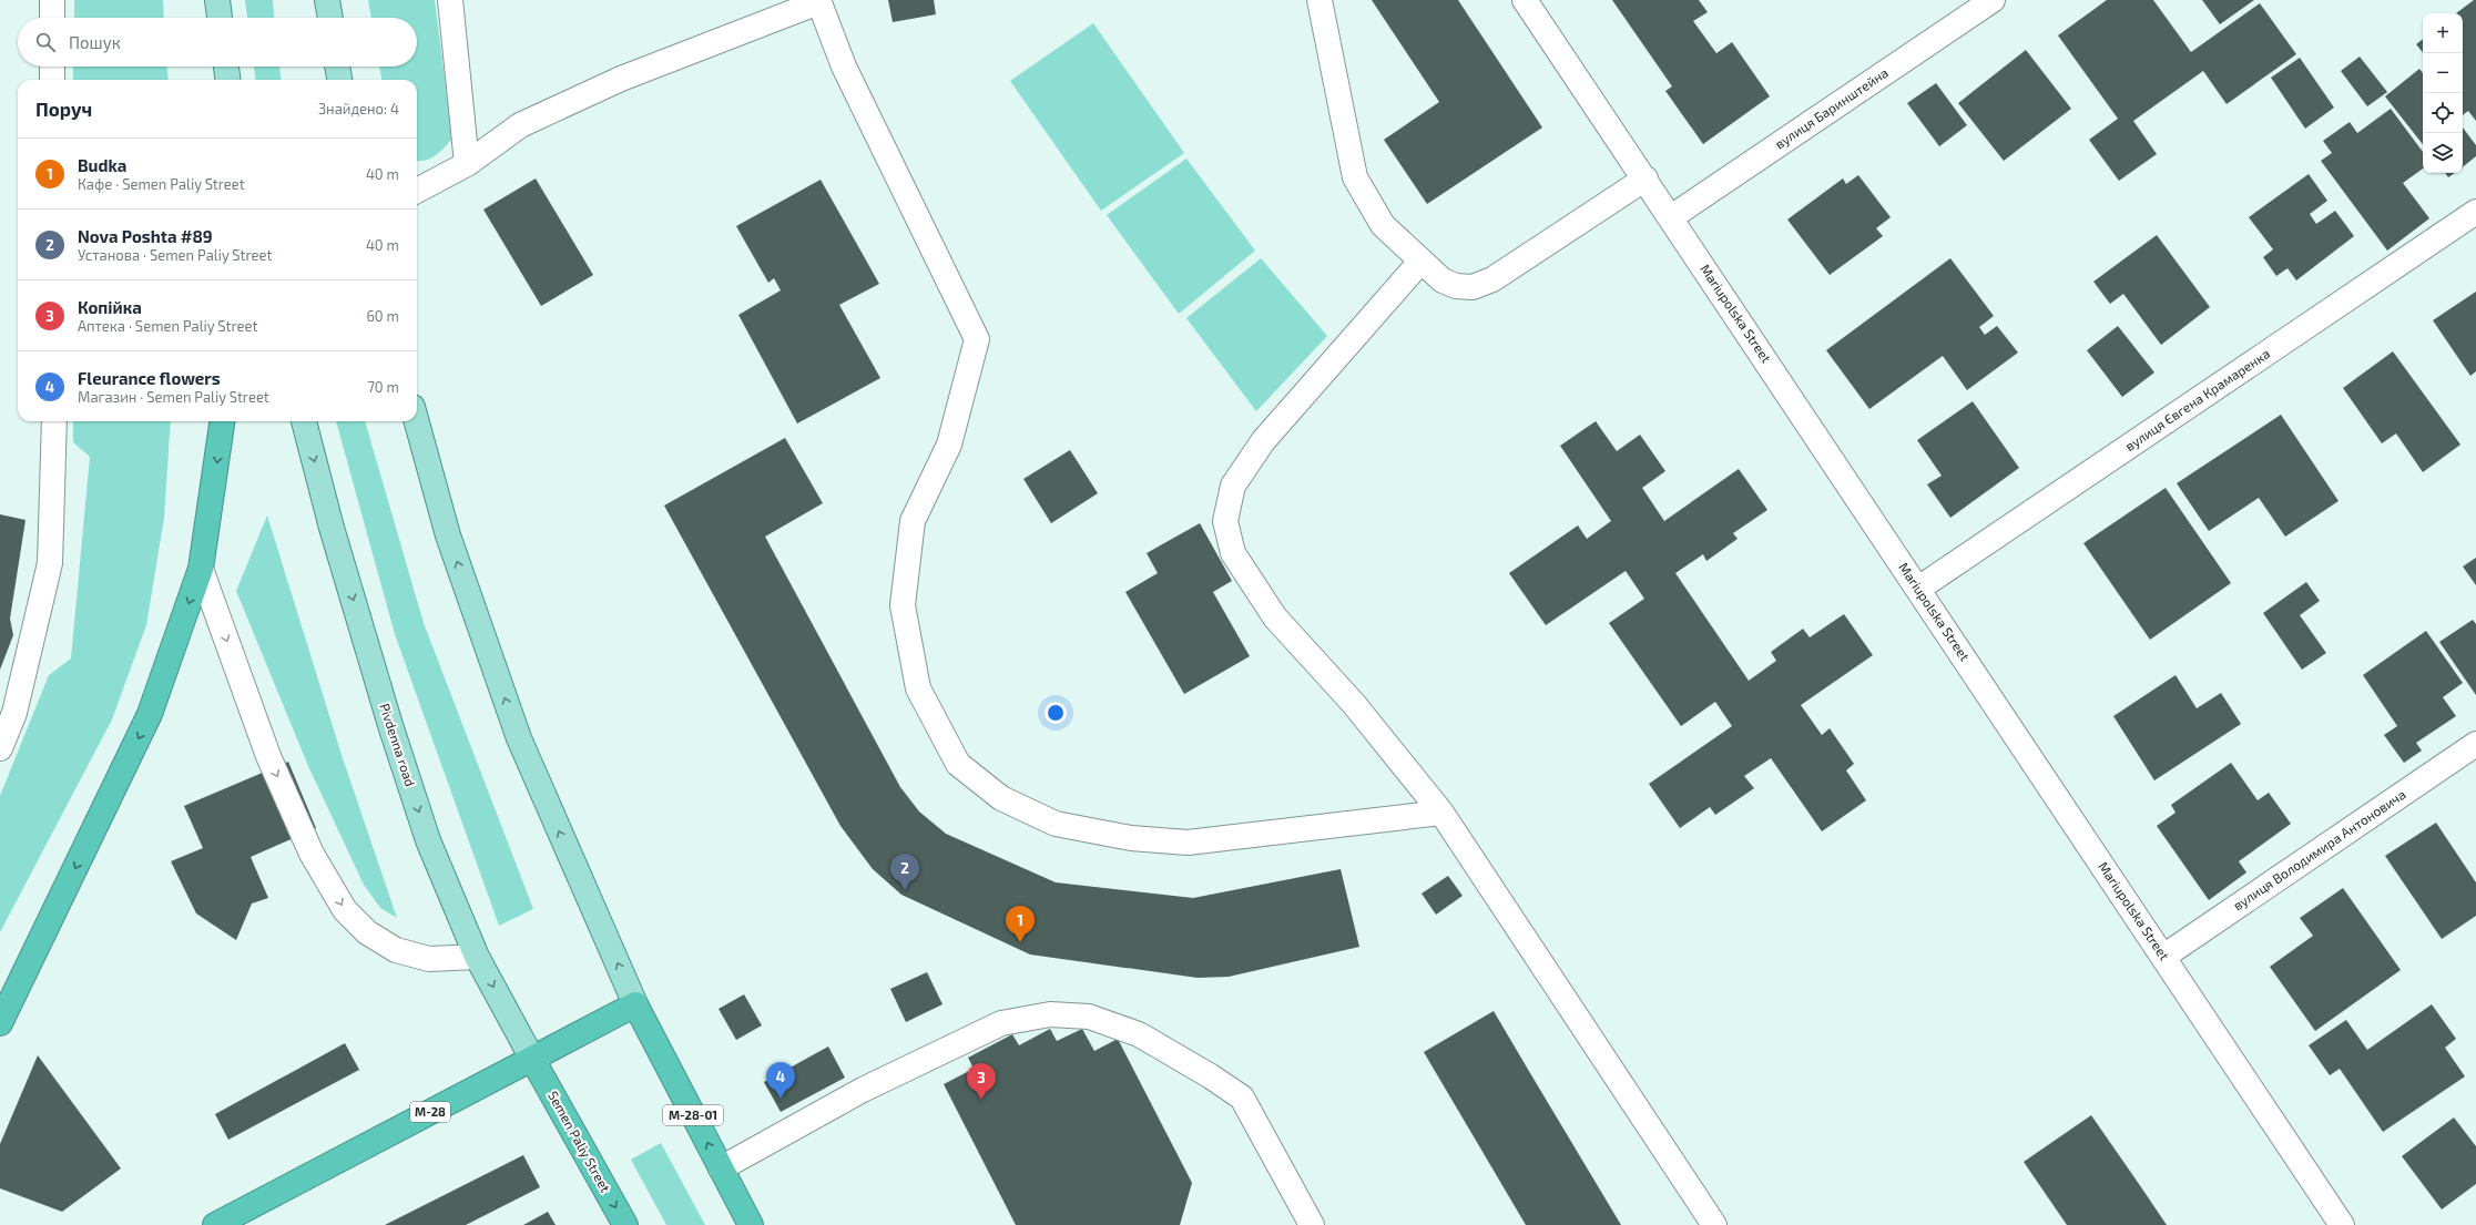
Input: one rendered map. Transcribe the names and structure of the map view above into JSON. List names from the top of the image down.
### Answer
{
  "streets": {
    "highway": ["М-28", "М-28-01", "Semen Paliy Street"],
    "main road": ["Pivdenna road"],
    "street": [
      "вулиця Баринштейна",
      "Mariupolska Street",
      "вулиця Євгена Крамаренка",
      "вулиця Володимира Антоновича"
    ]
  },
  "crossings": [
    ["вулиця Баринштейна", "Mariupolska Street"],
    ["Mariupolska Street", "вулиця Євгена Крамаренка"],
    ["Mariupolska Street", "вулиця Володимира Антоновича"],
    ["Pivdenna road", "М-28"],
    ["Pivdenna road", "Semen Paliy Street"],
    ["М-28", "М-28-01"],
    ["М-28", "Semen Paliy Street"]
  ],
  "page": {
    "map_buttons": ["+", "−"],
    "search": "Пошук",
    "heading": ["Поруч", "Знайдено: 4"],
    "list": [
      {
        "mark": "1",
        "name": "Budka",
        "note": "Кафе · Semen Paliy Street",
        "value": "40 m"
      },
      {
        "mark": "2",
        "name": "Nova Poshta #89",
        "note": "Установа · Semen Paliy Street",
        "value": "40 m"
      },
      {
        "mark": "3",
        "name": "Копійка",
        "note": "Аптека · Semen Paliy Street",
        "value": "60 m"
      },
      {
        "mark": "4",
        "name": "Fleurance flowers",
        "note": "Магазин · Semen Paliy Street",
        "value": "70 m"
      }
    ],
    "pins": [
      "2",
      "1",
      "4",
      "3"
    ]
  }
}
